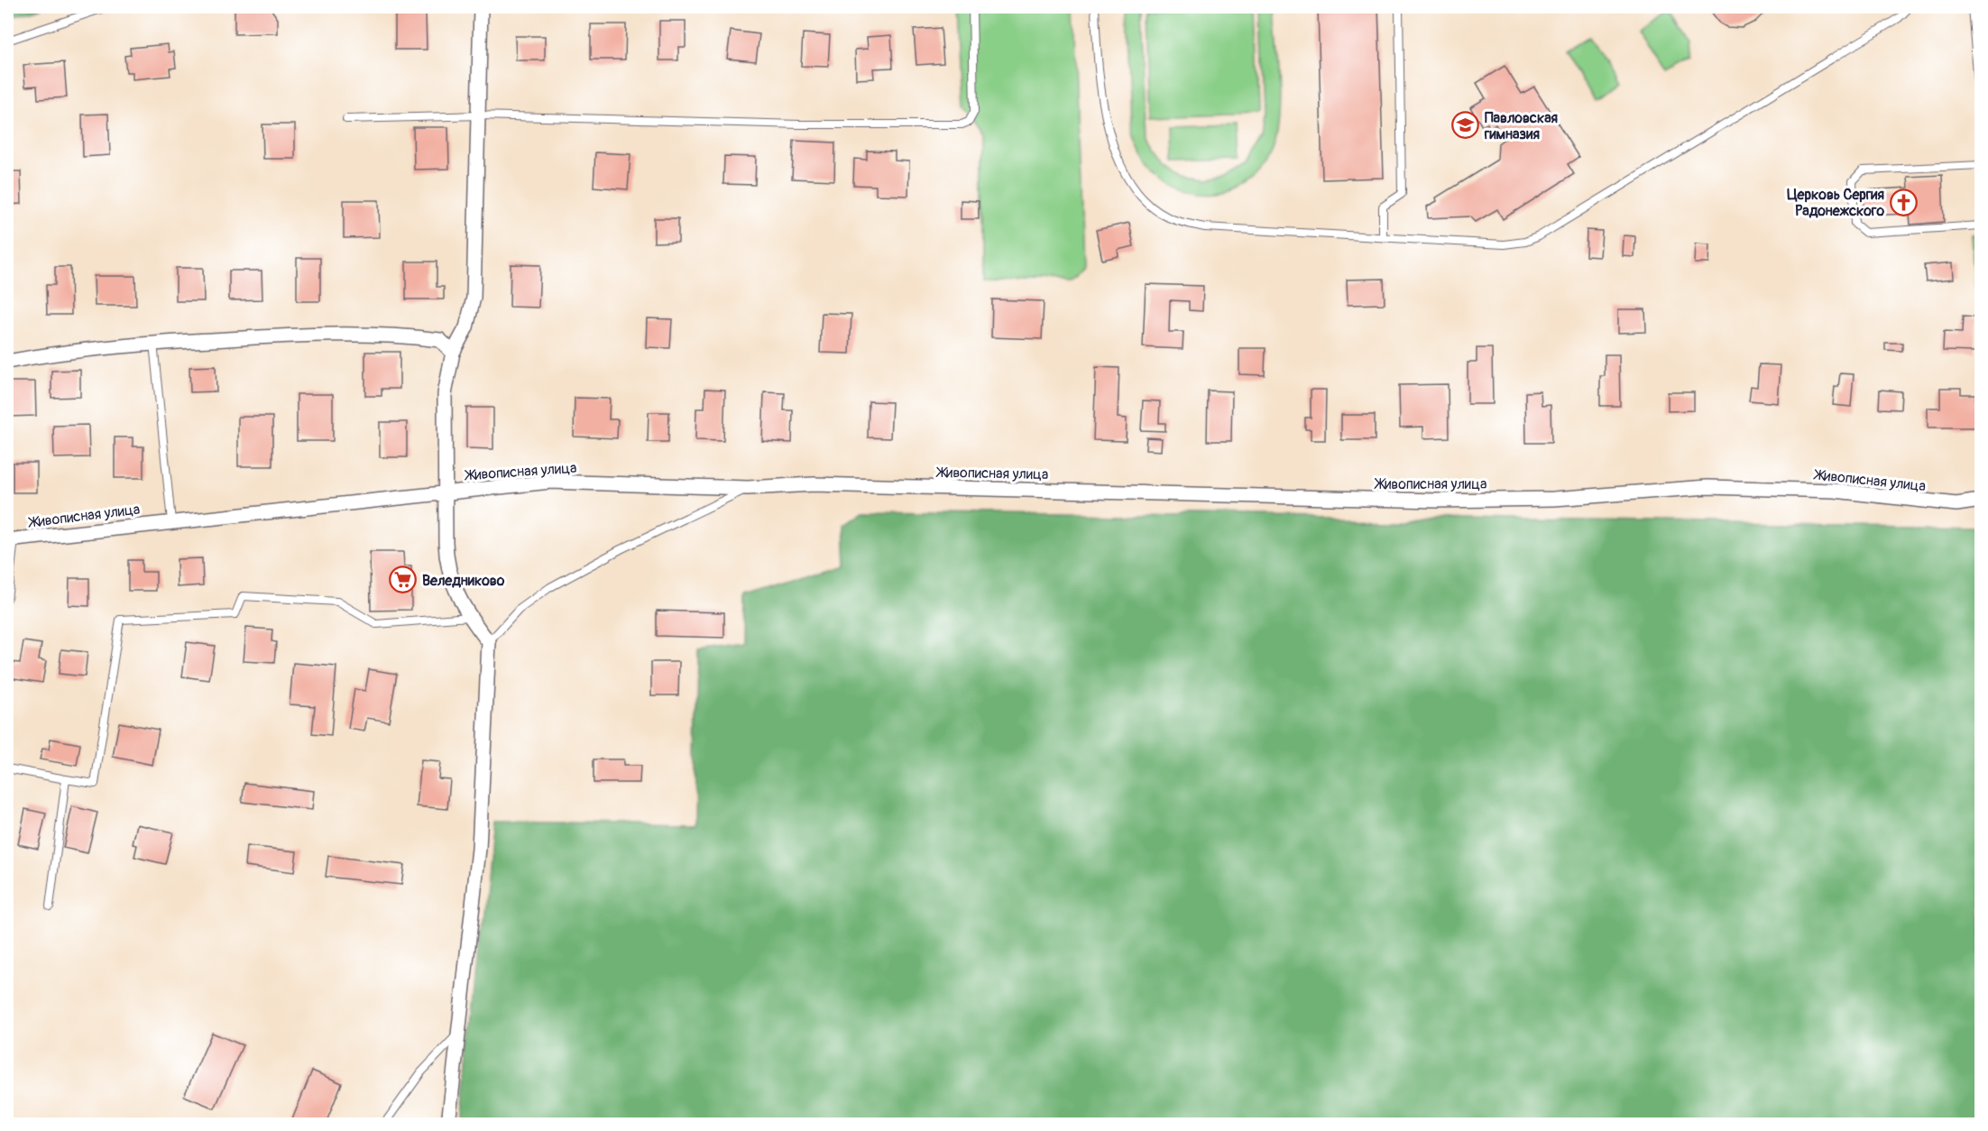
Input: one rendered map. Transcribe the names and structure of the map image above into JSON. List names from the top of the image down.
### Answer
{
  "streets": {
    "street": ["Живописная улица"]
  },
  "places": {
    "school or university": ["Павловская гимназия"],
    "church": ["Церковь Сергия Радонежского"],
    "supermarket": ["Веледниково"]
  }
}
